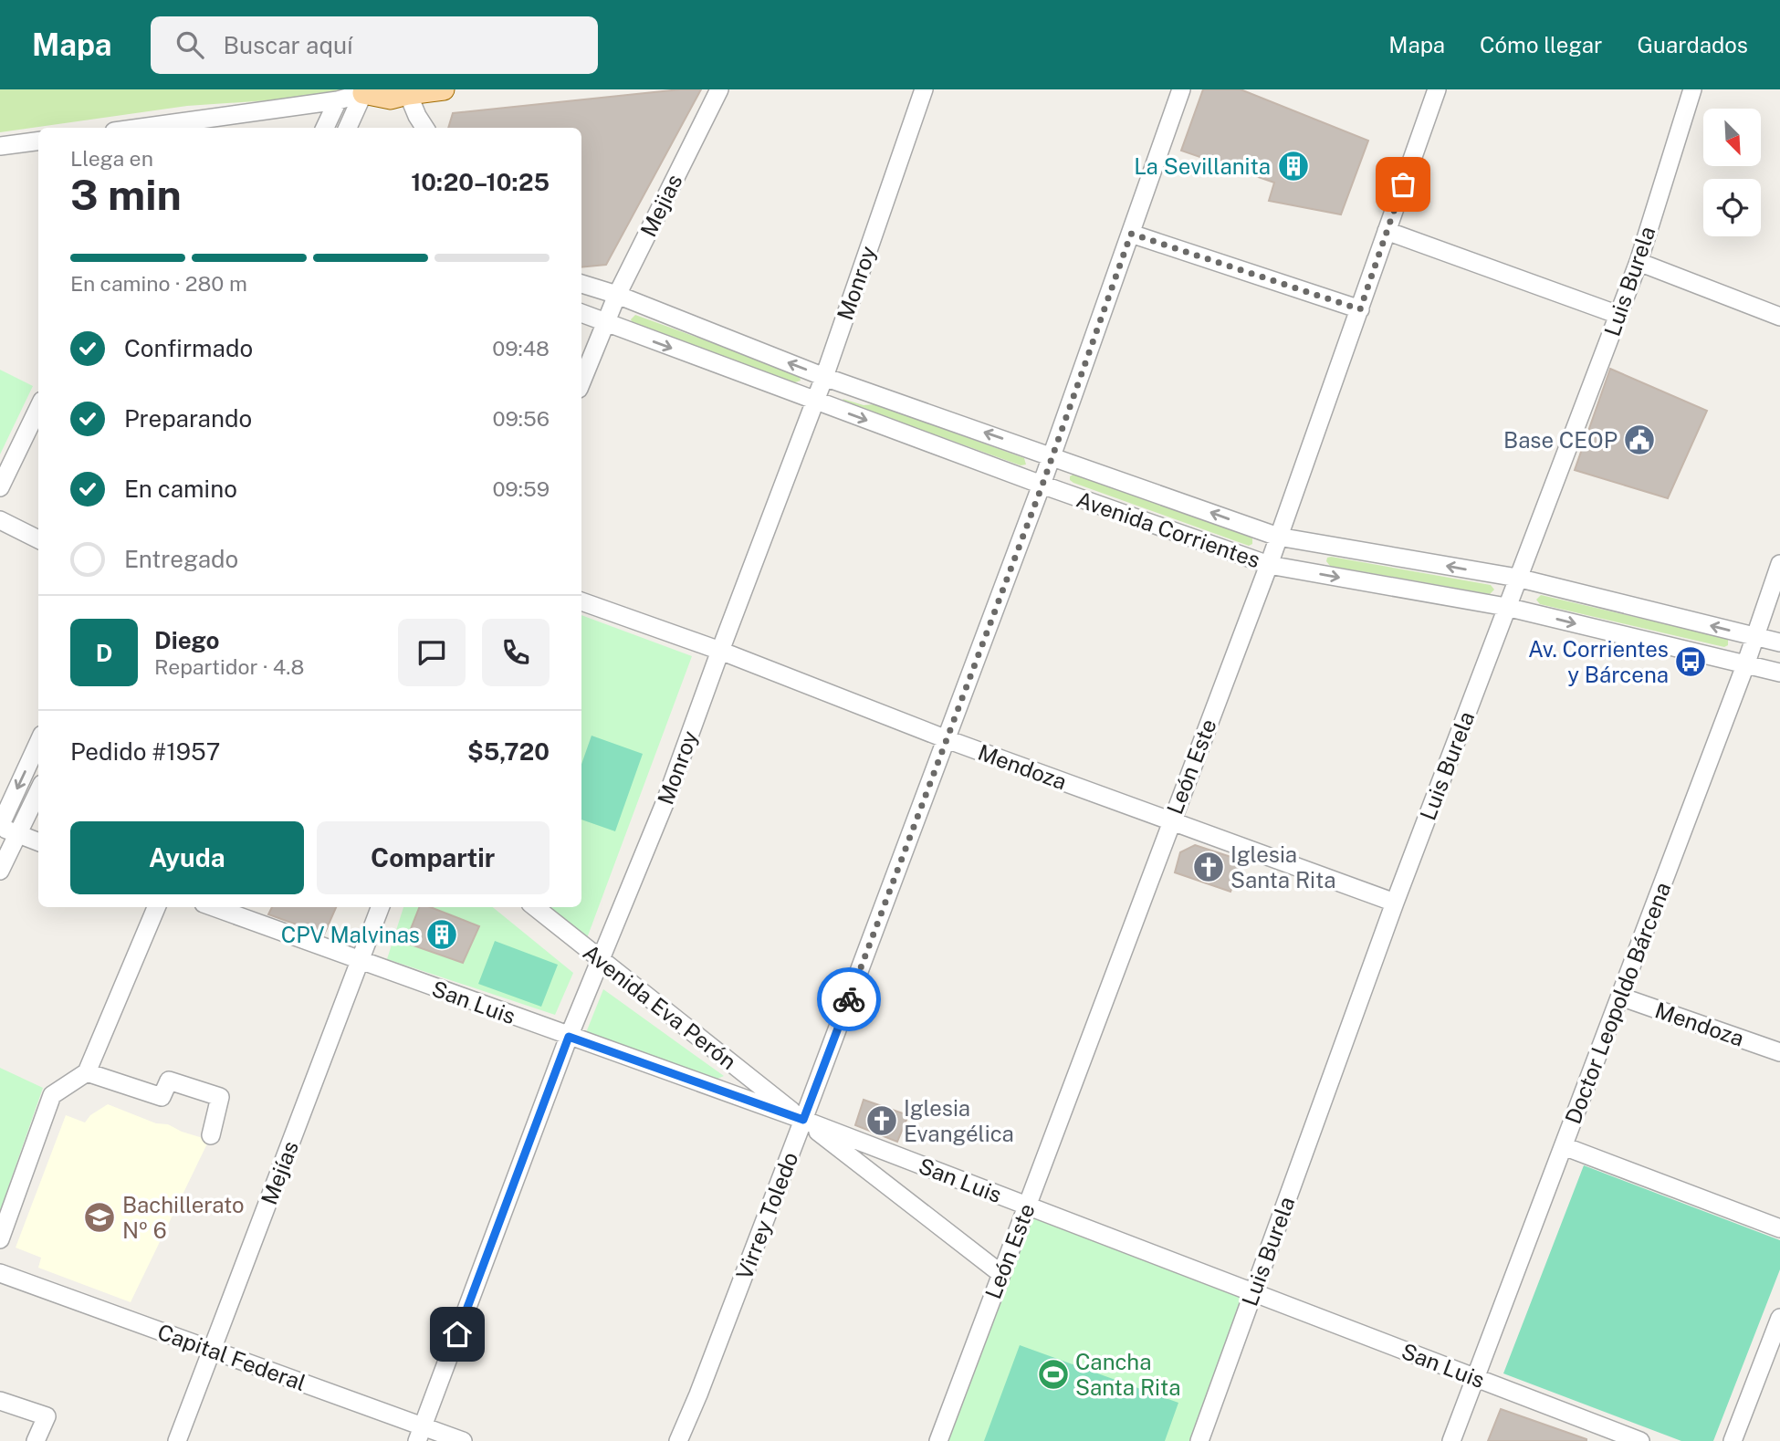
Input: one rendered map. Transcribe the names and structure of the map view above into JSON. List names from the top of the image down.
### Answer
{
  "streets": {
    "street": [
      "Mejias",
      "Luis Burela",
      "Monroy",
      "Avenida Corrientes",
      "Mendoza",
      "León Este",
      "San Luis",
      "Doctor Leopoldo Bárcena",
      "Avenida Eva Perón",
      "Mejías",
      "Virrey Toledo",
      "Capital Federal"
    ]
  },
  "crossings": [
    ["Mejias", "Avenida Corrientes"],
    ["Luis Burela", "Avenida Corrientes"],
    ["Luis Burela", "Mendoza"],
    ["Luis Burela", "San Luis"],
    ["Monroy", "Avenida Corrientes"],
    ["Monroy", "Mendoza"],
    ["Monroy", "San Luis"],
    ["Monroy", "Avenida Eva Perón"],
    ["Monroy", "Capital Federal"],
    ["Avenida Corrientes", "León Este"],
    ["Avenida Corrientes", "Doctor Leopoldo Bárcena"],
    ["Avenida Corrientes", "Virrey Toledo"],
    ["Mendoza", "León Este"],
    ["Mendoza", "Doctor Leopoldo Bárcena"],
    ["Mendoza", "Virrey Toledo"],
    ["León Este", "San Luis"],
    ["León Este", "Avenida Eva Perón"],
    ["San Luis", "Doctor Leopoldo Bárcena"],
    ["San Luis", "Avenida Eva Perón"],
    ["San Luis", "Mejías"],
    ["San Luis", "Virrey Toledo"],
    ["Avenida Eva Perón", "Virrey Toledo"],
    ["Mejías", "Capital Federal"]
  ],
  "places": {
    "building": ["La Sevillanita", "CPV Malvinas"],
    "public building": ["Base CEOP"],
    "bus stop": ["Av. Corrientes y Bárcena"],
    "church": ["Iglesia Santa Rita", "Iglesia Evangélica"],
    "school or university": ["Bachillerato Nº 6"],
    "sports": ["Cancha Santa Rita"]
  },
  "north": "bottom right",
  "page": {
    "header": "Mapa",
    "search": "Buscar aquí",
    "nav": ["Mapa", "Cómo llegar", "Guardados"],
    "heading": ["3 min", "Llega en", "10:20–10:25"],
    "panel": [
      "Diego",
      "Repartidor · 4.8",
      "Pedido #1957",
      "$5,720"
    ],
    "bar": "En camino · 280 m",
    "list": [
      ["Confirmado", "09:48"],
      ["Preparando", "09:56"],
      ["En camino", "09:59"],
      "Entregado"
    ],
    "round": "D",
    "buttons": ["Ayuda", "Compartir"]
  }
}
